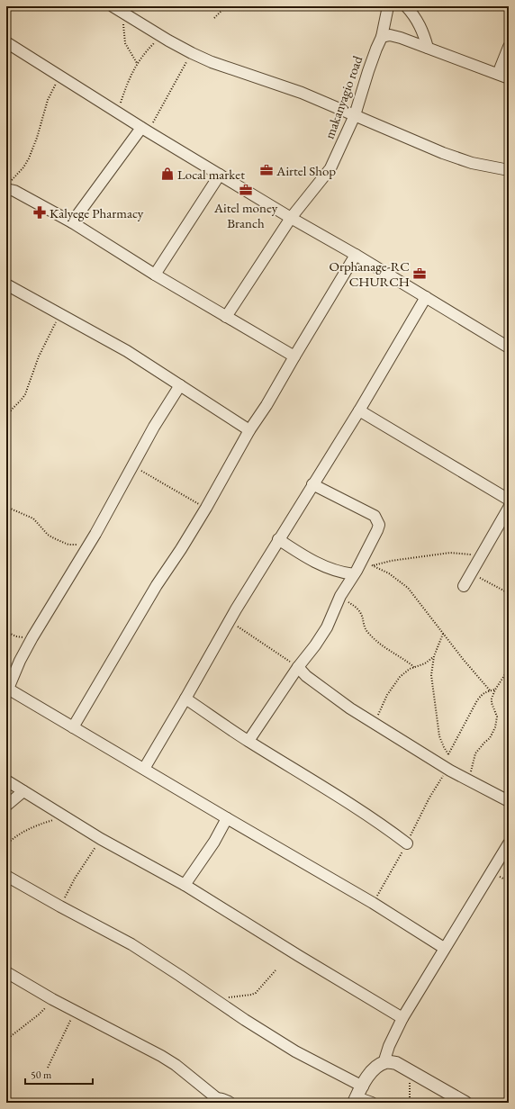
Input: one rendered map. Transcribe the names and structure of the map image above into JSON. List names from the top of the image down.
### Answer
{
  "streets": {
    "street": ["makanyagio road"]
  },
  "places": {
    "office": ["Airtel Shop", "Aitel money Branch", "Orphanage-RC CHURCH"],
    "shop": ["Local market"],
    "pharmacy": ["Kalyege Pharmacy"]
  },
  "scale_bar": "50 m"
}
